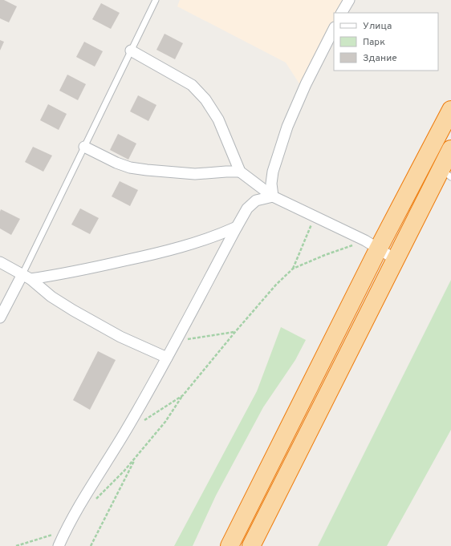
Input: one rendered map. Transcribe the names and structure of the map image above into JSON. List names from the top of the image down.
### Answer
{
  "legend": ["Улица", "Парк", "Здание"]
}
